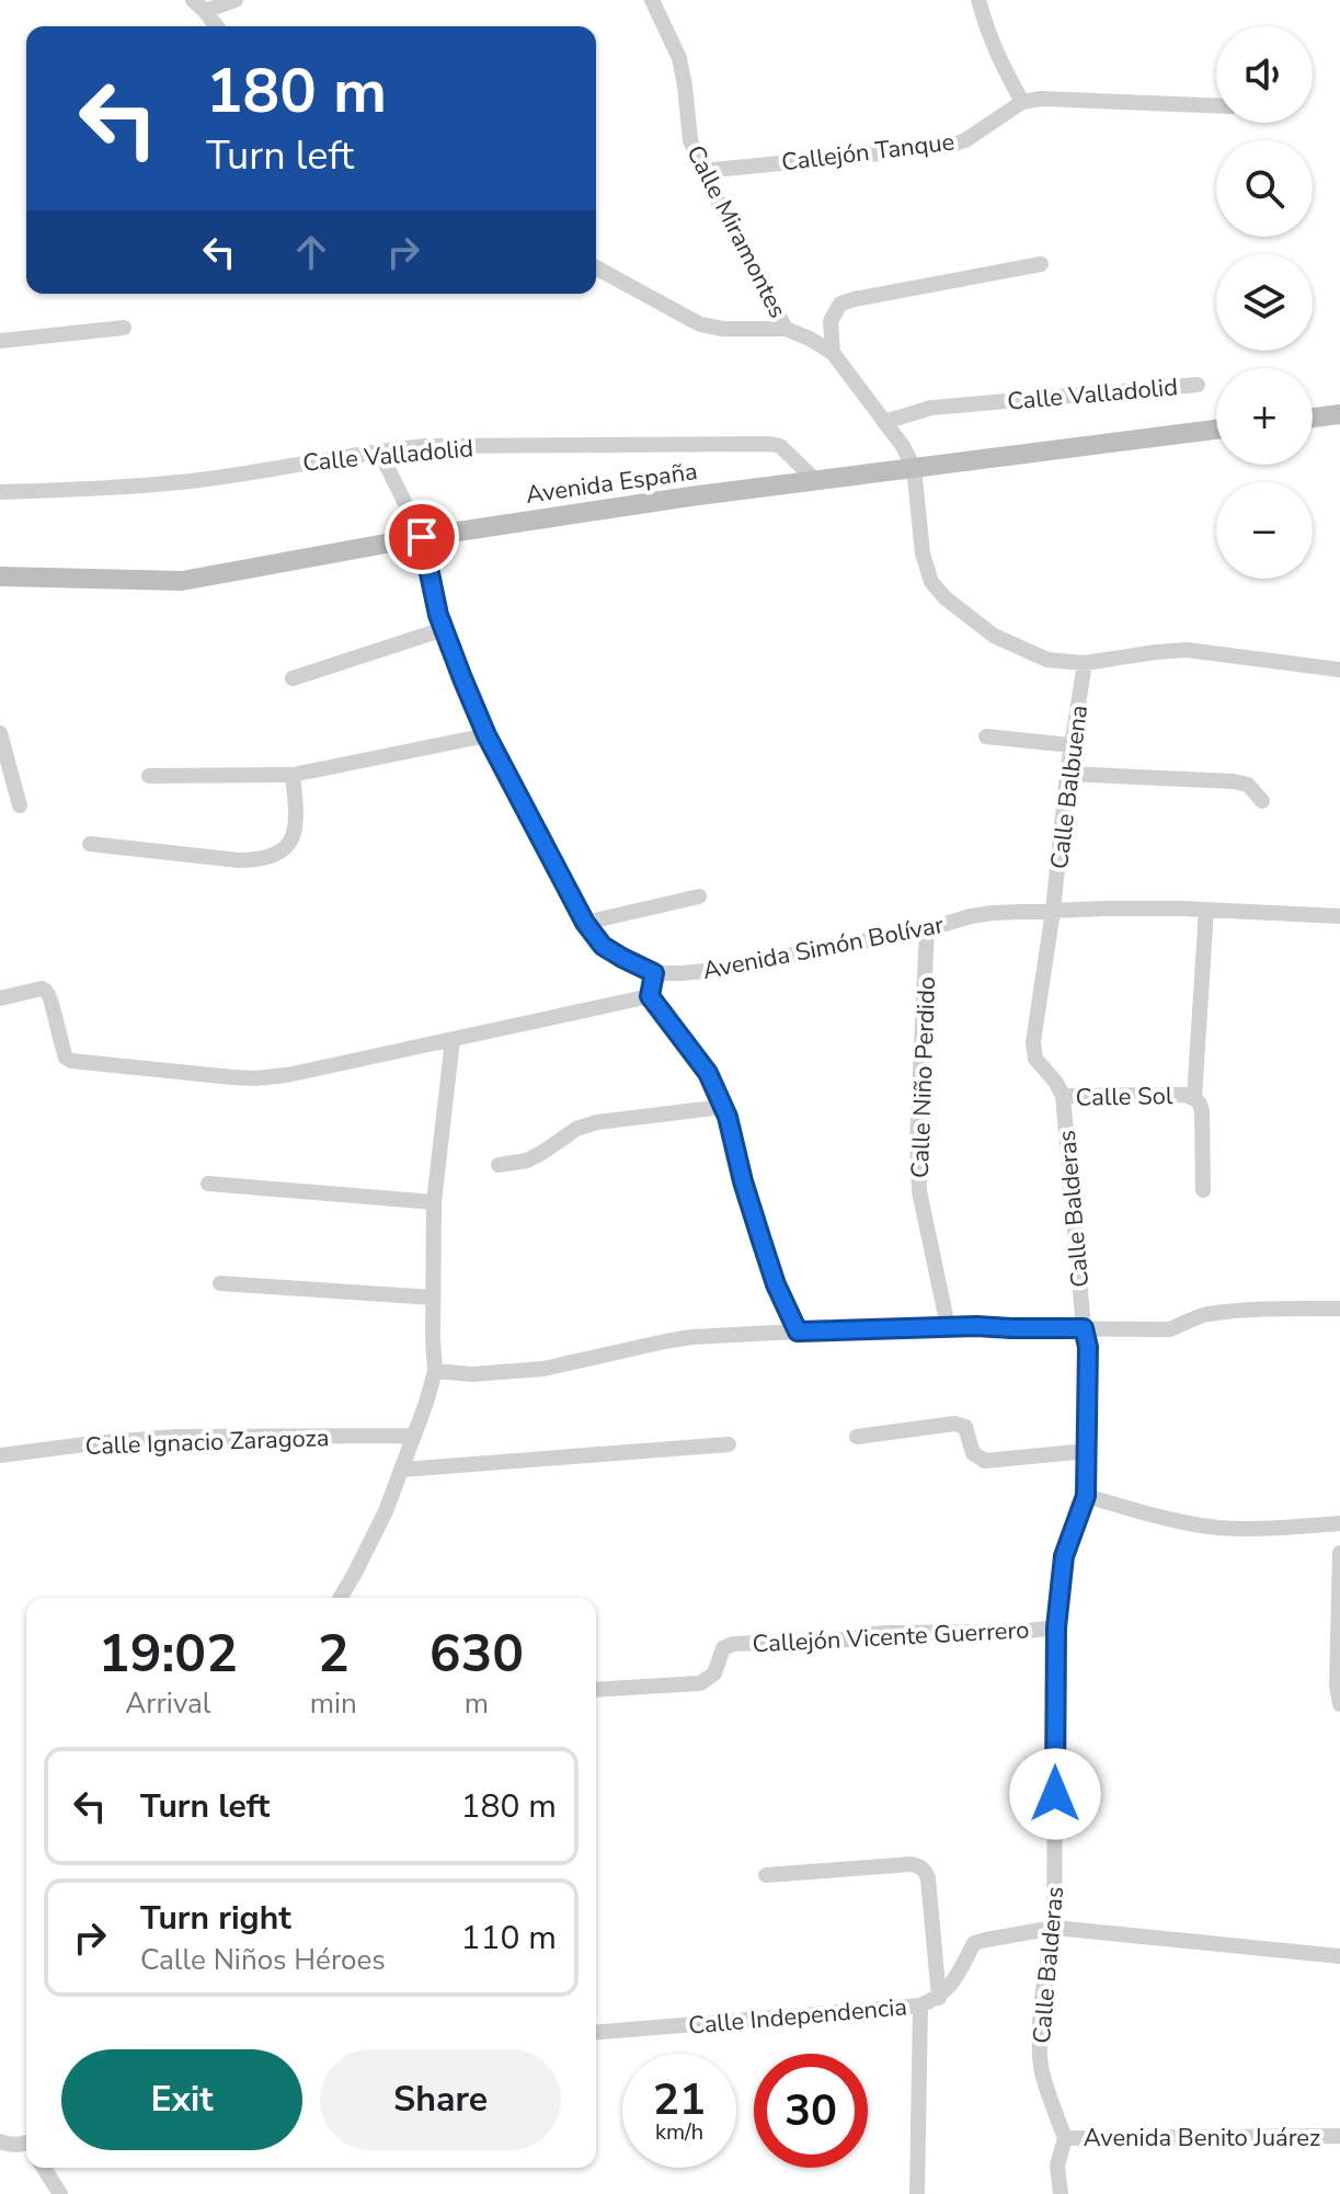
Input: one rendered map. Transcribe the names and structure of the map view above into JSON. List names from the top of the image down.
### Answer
{
  "streets": {
    "street": [
      "Callejón Tanque",
      "Calle Miramontes",
      "Calle Valladolid",
      "Avenida España",
      "Calle Balbuena",
      "Avenida Simón Bolívar",
      "Calle Niño Perdido",
      "Calle Sol",
      "Calle Balderas",
      "Calle Ignacio Zaragoza",
      "Callejón Vicente Guerrero",
      "Calle Independencia",
      "Avenida Benito Juárez"
    ]
  },
  "crossings": [
    ["Callejón Tanque", "Calle Miramontes"],
    ["Calle Miramontes", "Calle Valladolid"],
    ["Calle Miramontes", "Avenida España"],
    ["Calle Valladolid", "Avenida España"],
    ["Calle Valladolid", "Avenida Simón Bolívar"],
    ["Avenida España", "Avenida Simón Bolívar"],
    ["Calle Balbuena", "Avenida Simón Bolívar"],
    ["Calle Balbuena", "Calle Balderas"],
    ["Avenida Simón Bolívar", "Calle Niño Perdido"],
    ["Avenida Simón Bolívar", "Calle Balderas"],
    ["Calle Sol", "Calle Balderas"],
    ["Calle Balderas", "Callejón Vicente Guerrero"],
    ["Calle Balderas", "Calle Independencia"],
    ["Calle Balderas", "Avenida Benito Juárez"]
  ],
  "page": {
    "map_buttons": ["+", "−"],
    "turn": ["180 m", "Turn left"],
    "eta": [
      "19:02",
      "Arrival",
      "2",
      "min",
      "630",
      "m"
    ],
    "list": [
      {
        "name": "Turn left",
        "value": "180 m"
      },
      {
        "name": "Turn right",
        "note": "Calle Niños Héroes",
        "value": "110 m"
      }
    ],
    "buttons": ["Exit", "Share"],
    "speed": "21 km/h",
    "limit": "30"
  }
}
